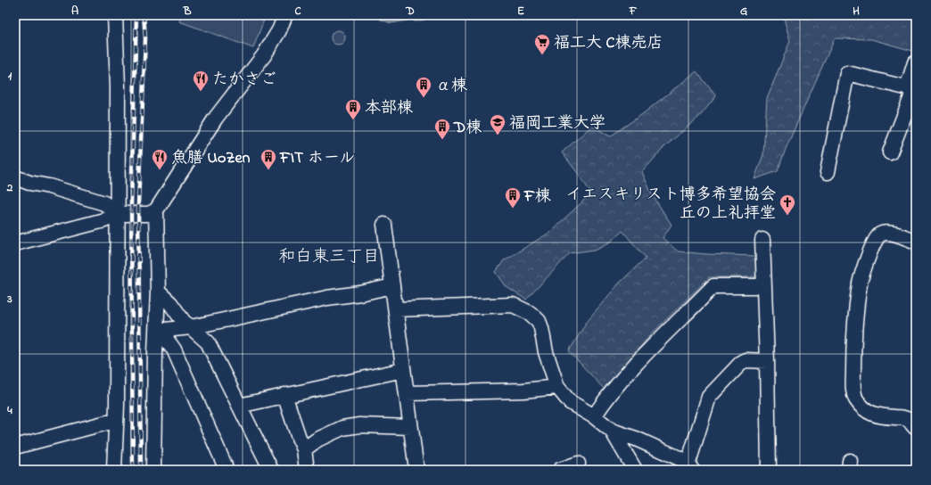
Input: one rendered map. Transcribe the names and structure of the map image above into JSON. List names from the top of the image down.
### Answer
{
  "districts": ["和白東三丁目"],
  "places": {
    "supermarket": ["福工大 C棟売店"],
    "restaurant": ["たかさご", "魚膳 UoZen"],
    "building": [
      "α棟",
      "本部棟",
      "D棟",
      "FIT ホール",
      "F棟"
    ],
    "school or university": ["福岡工業大学"],
    "church": ["イエスキリスト博多希望協会 丘の上礼拝堂"]
  },
  "grid": {
    "columns": [
      "A",
      "B",
      "C",
      "D",
      "E",
      "F",
      "G",
      "H"
    ],
    "rows": [
      "1",
      "2",
      "3",
      "4"
    ]
  }
}
